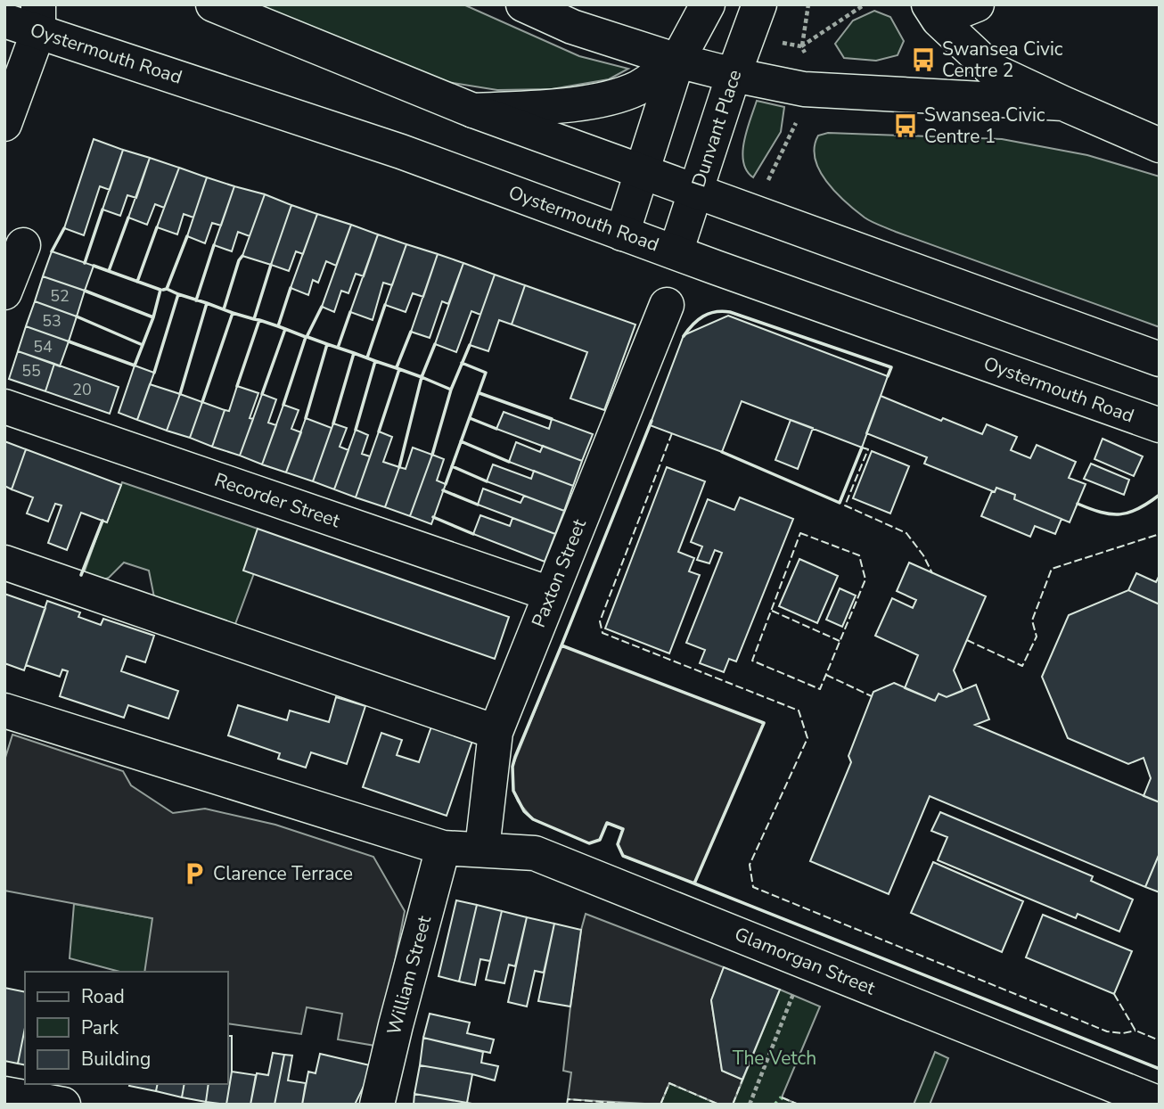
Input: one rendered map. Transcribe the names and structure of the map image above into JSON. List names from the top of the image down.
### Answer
{
  "streets": {
    "street": [
      "Oystermouth Road",
      "Dunvant Place",
      "Recorder Street",
      "Paxton Street",
      "Glamorgan Street",
      "William Street"
    ]
  },
  "crossings": [
    ["Oystermouth Road", "Dunvant Place"],
    ["Recorder Street", "Paxton Street"],
    ["Paxton Street", "Glamorgan Street"],
    ["Glamorgan Street", "William Street"]
  ],
  "parks": ["The Vetch"],
  "places": {
    "bus stop": ["Swansea Civic Centre 2", "Swansea Civic Centre 1"],
    "parking": ["Clarence Terrace"]
  },
  "house_numbers": [
    "52",
    "53",
    "54",
    "55",
    "20"
  ],
  "legend": ["Road", "Park", "Building"]
}
